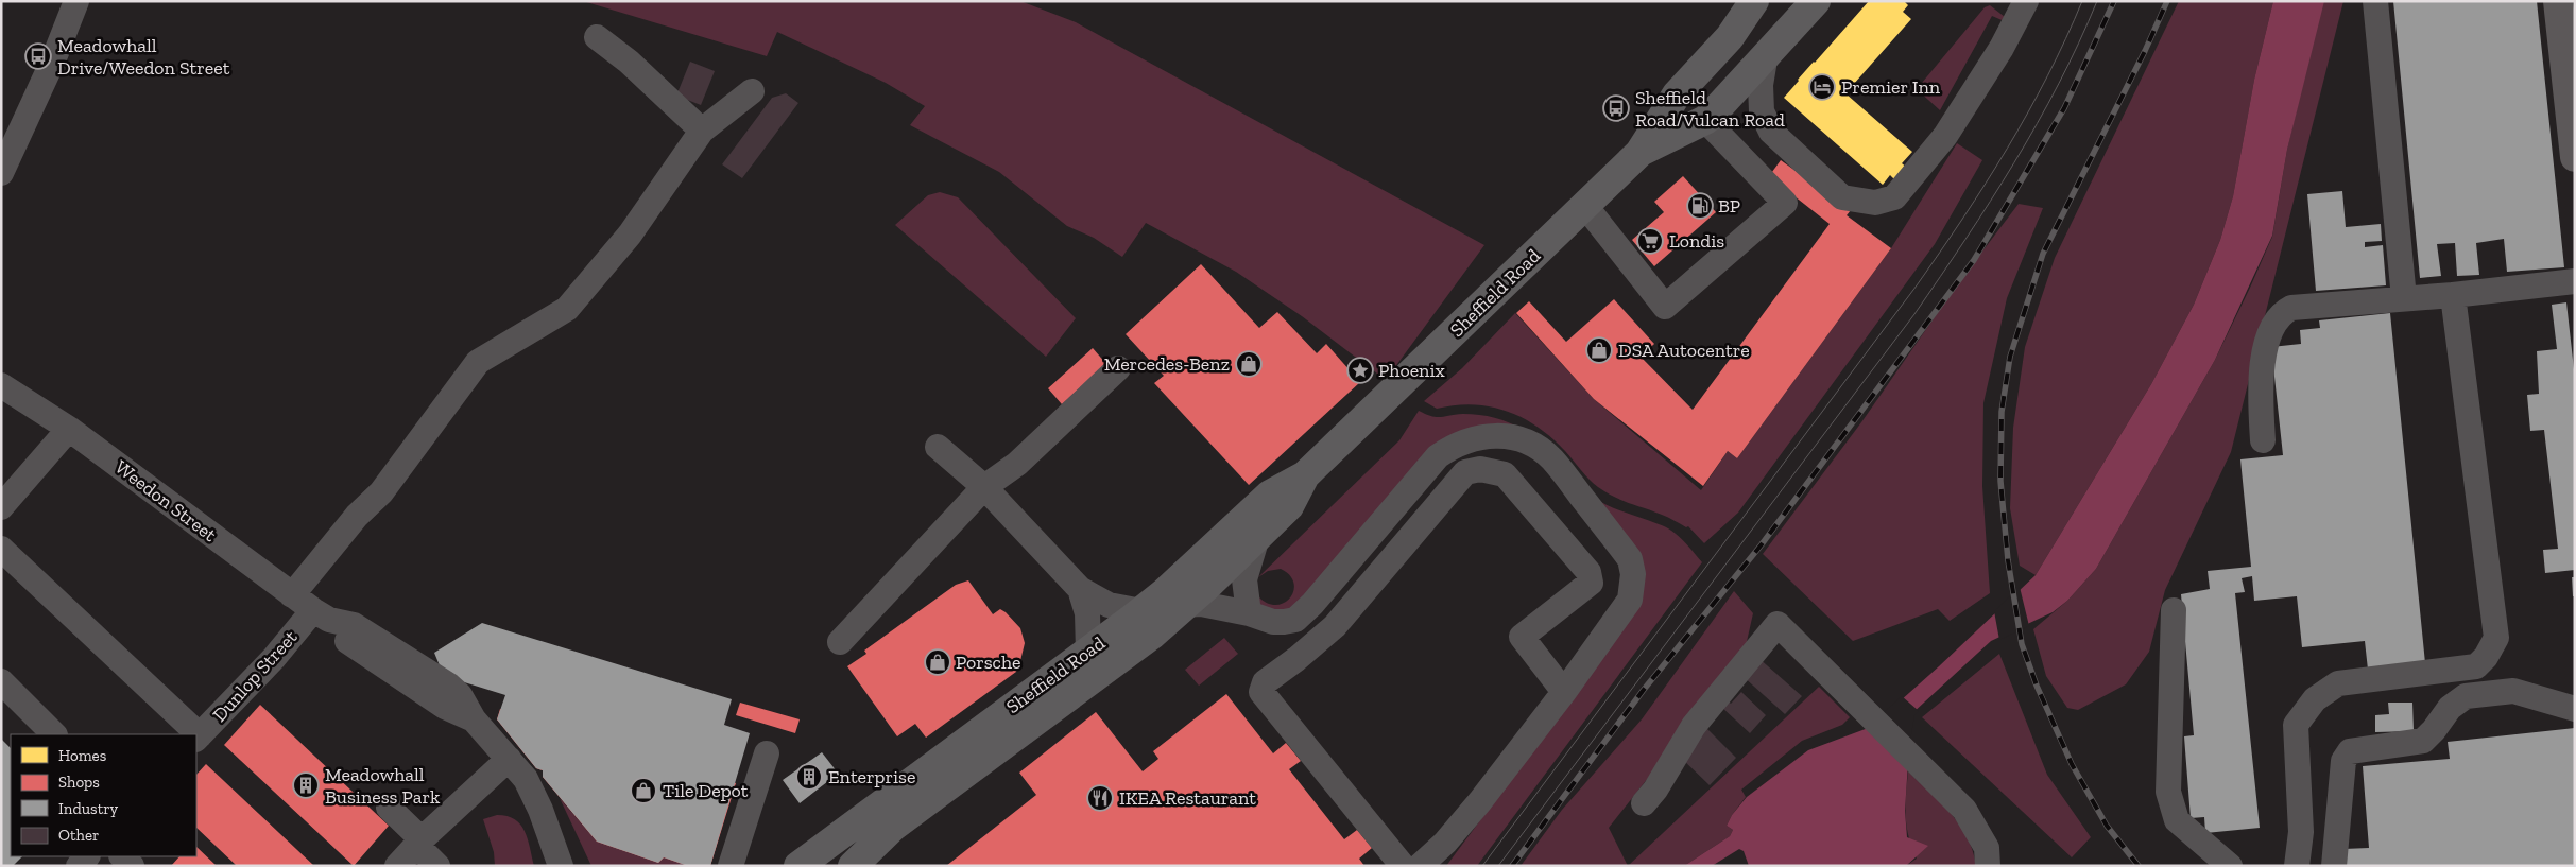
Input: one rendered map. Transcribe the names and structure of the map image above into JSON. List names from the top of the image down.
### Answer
{
  "streets": {
    "main road": ["Sheffield Road"],
    "street": ["Weedon Street", "Dunlop Street"]
  },
  "crossings": [
    ["Weedon Street", "Dunlop Street"]
  ],
  "places": {
    "bus stop": ["Meadowhall Drive/Weedon Street", "Sheffield Road/Vulcan Road"],
    "hotel": ["Premier Inn"],
    "fuel station": ["BP"],
    "supermarket": ["Londis"],
    "shop": [
      "DSA Autocentre",
      "Mercedes-Benz",
      "Porsche",
      "Tile Depot"
    ],
    "place": ["Phoenix"],
    "building": ["Enterprise", "Meadowhall Business Park"],
    "restaurant": ["IKEA Restaurant"]
  },
  "legend": [
    "Homes",
    "Shops",
    "Industry",
    "Other"
  ]
}
